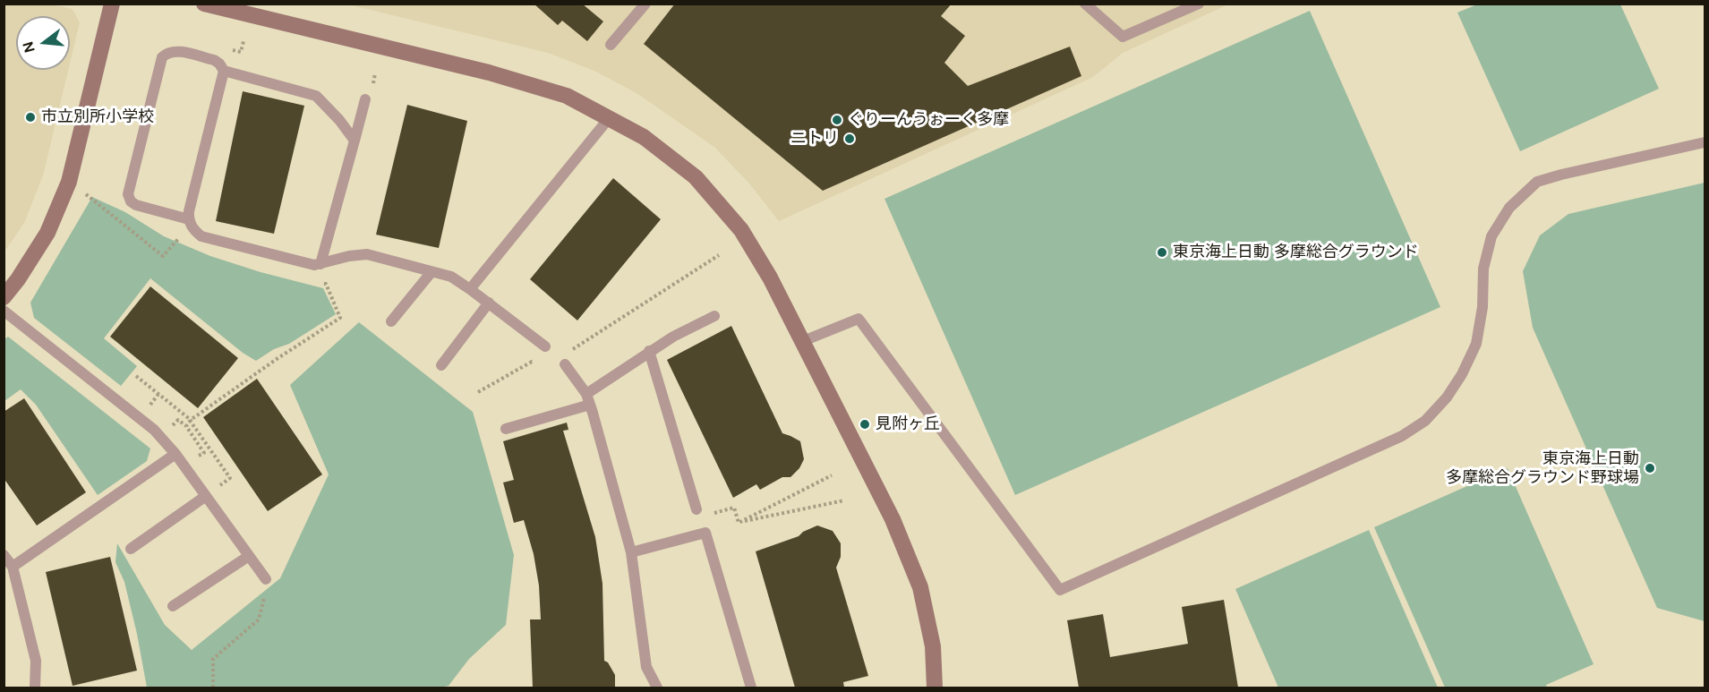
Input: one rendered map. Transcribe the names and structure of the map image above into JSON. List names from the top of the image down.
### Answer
{
  "places": [
    "市立別所小学校",
    "ぐりーんうぉーく多摩",
    "ニトリ",
    "東京海上日動 多摩総合グラウンド",
    "見附ヶ丘",
    "東京海上日動 多摩総合グラウンド野球場"
  ],
  "north": "left"
}
